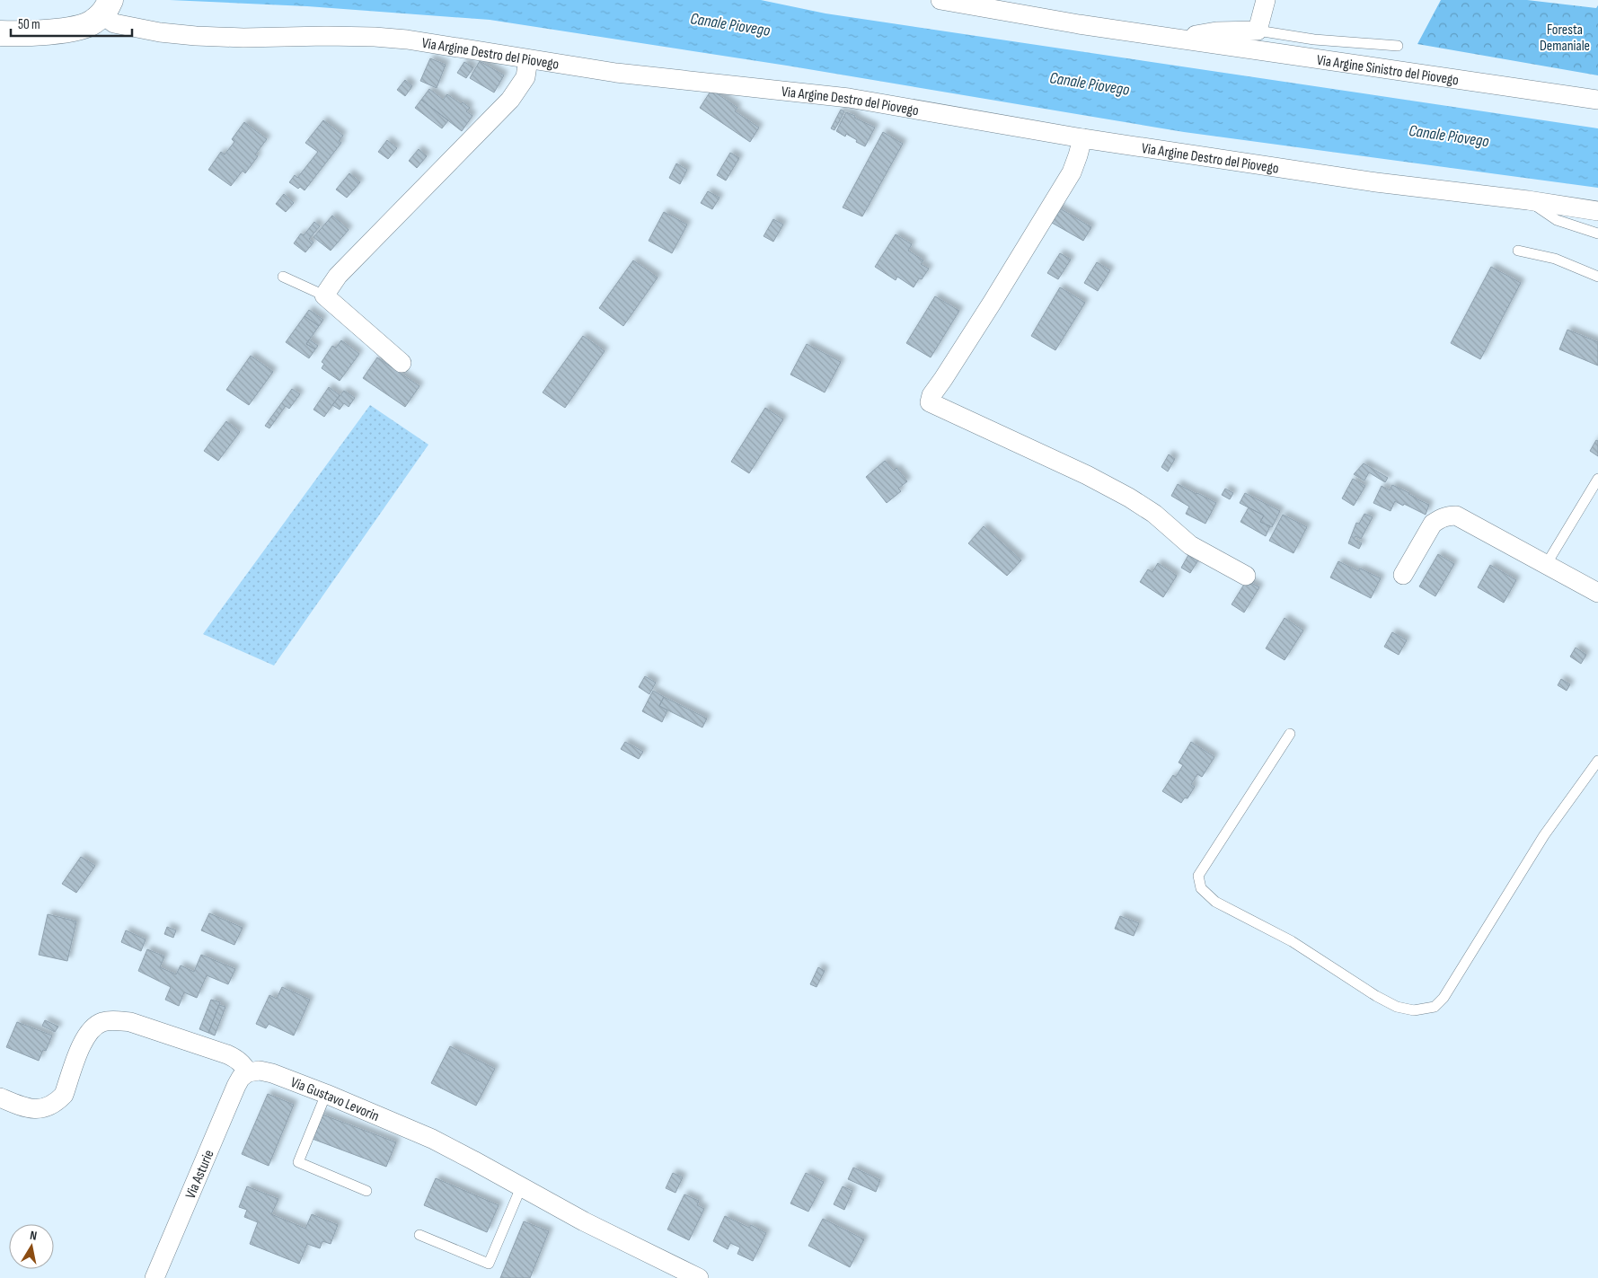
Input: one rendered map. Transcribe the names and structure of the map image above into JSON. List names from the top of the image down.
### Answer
{
  "streets": {
    "street": [
      "Via Argine Destro del Piovego",
      "Via Argine Sinistro del Piovego",
      "Via Gustavo Levorin",
      "Via Asturie"
    ]
  },
  "crossings": [
    ["Via Gustavo Levorin", "Via Asturie"]
  ],
  "water": ["Canale Piovego"],
  "parks": ["Foresta Demaniale"],
  "scale_bar": "50 m",
  "north": "top"
}
